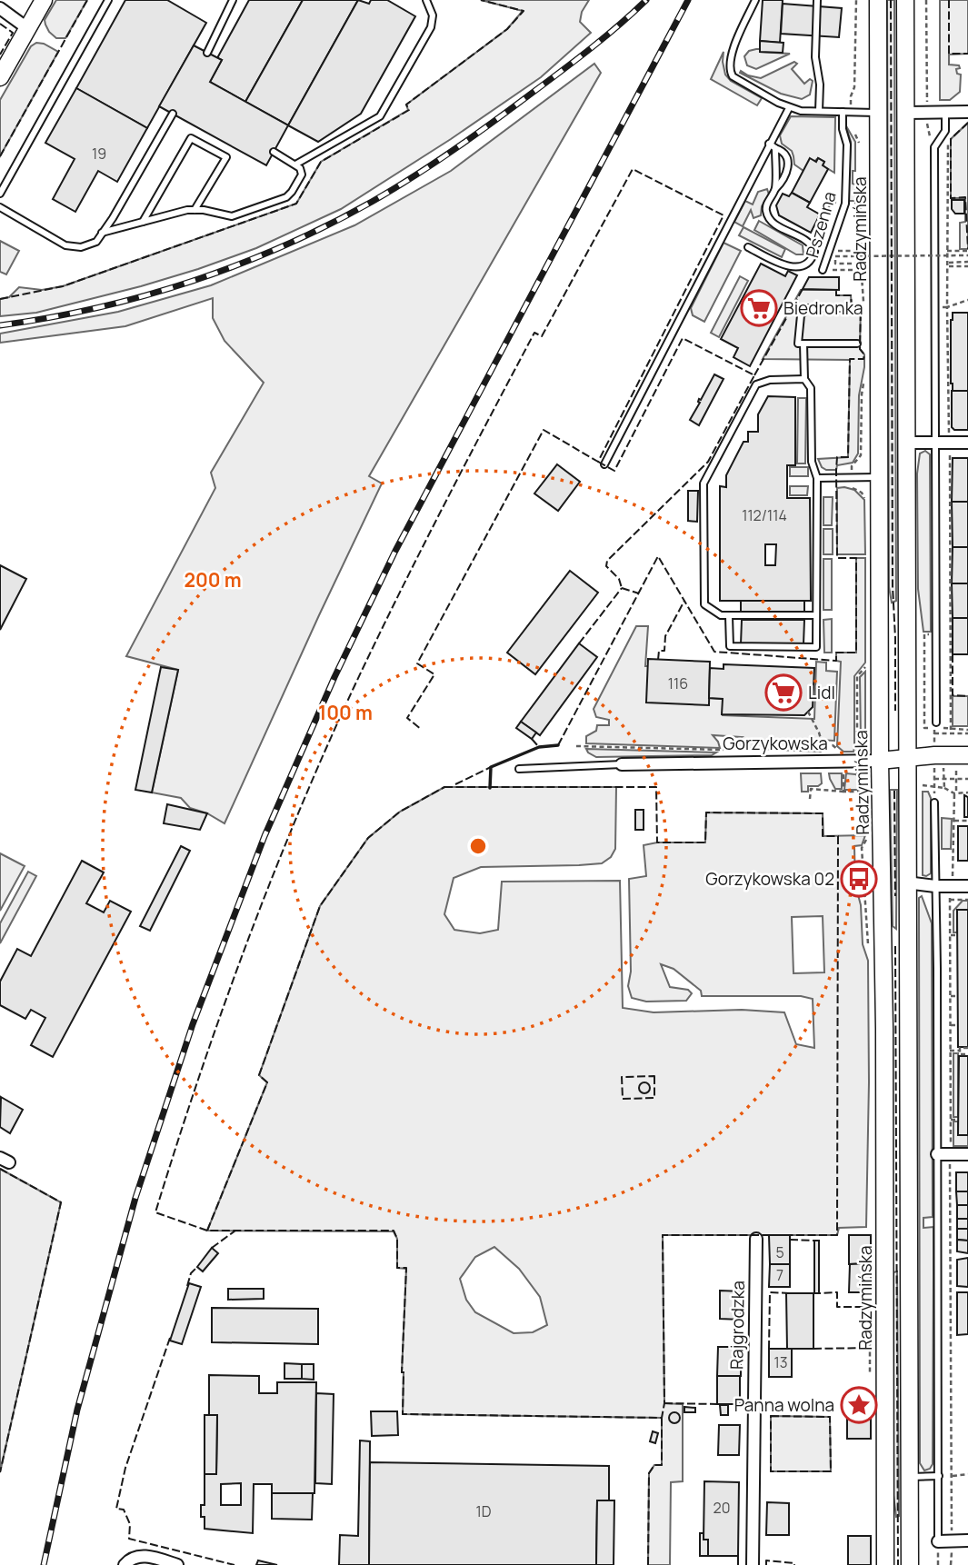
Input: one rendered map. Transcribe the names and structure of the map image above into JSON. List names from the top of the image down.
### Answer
{
  "streets": {
    "main road": ["Radzymińska", "Gorzykowska"],
    "street": ["Rajgrodzka"],
    "lane": ["Pszenna"]
  },
  "crossings": [
    ["Radzymińska", "Gorzykowska"]
  ],
  "places": {
    "supermarket": ["Biedronka", "Lidl"],
    "bus stop": ["Gorzykowska 02"],
    "place": ["Panna wolna"]
  },
  "house_numbers": [
    "19",
    "112/114",
    "116",
    "5",
    "7",
    "13",
    "20",
    "1D"
  ],
  "rings": ["200 m", "100 m"]
}
